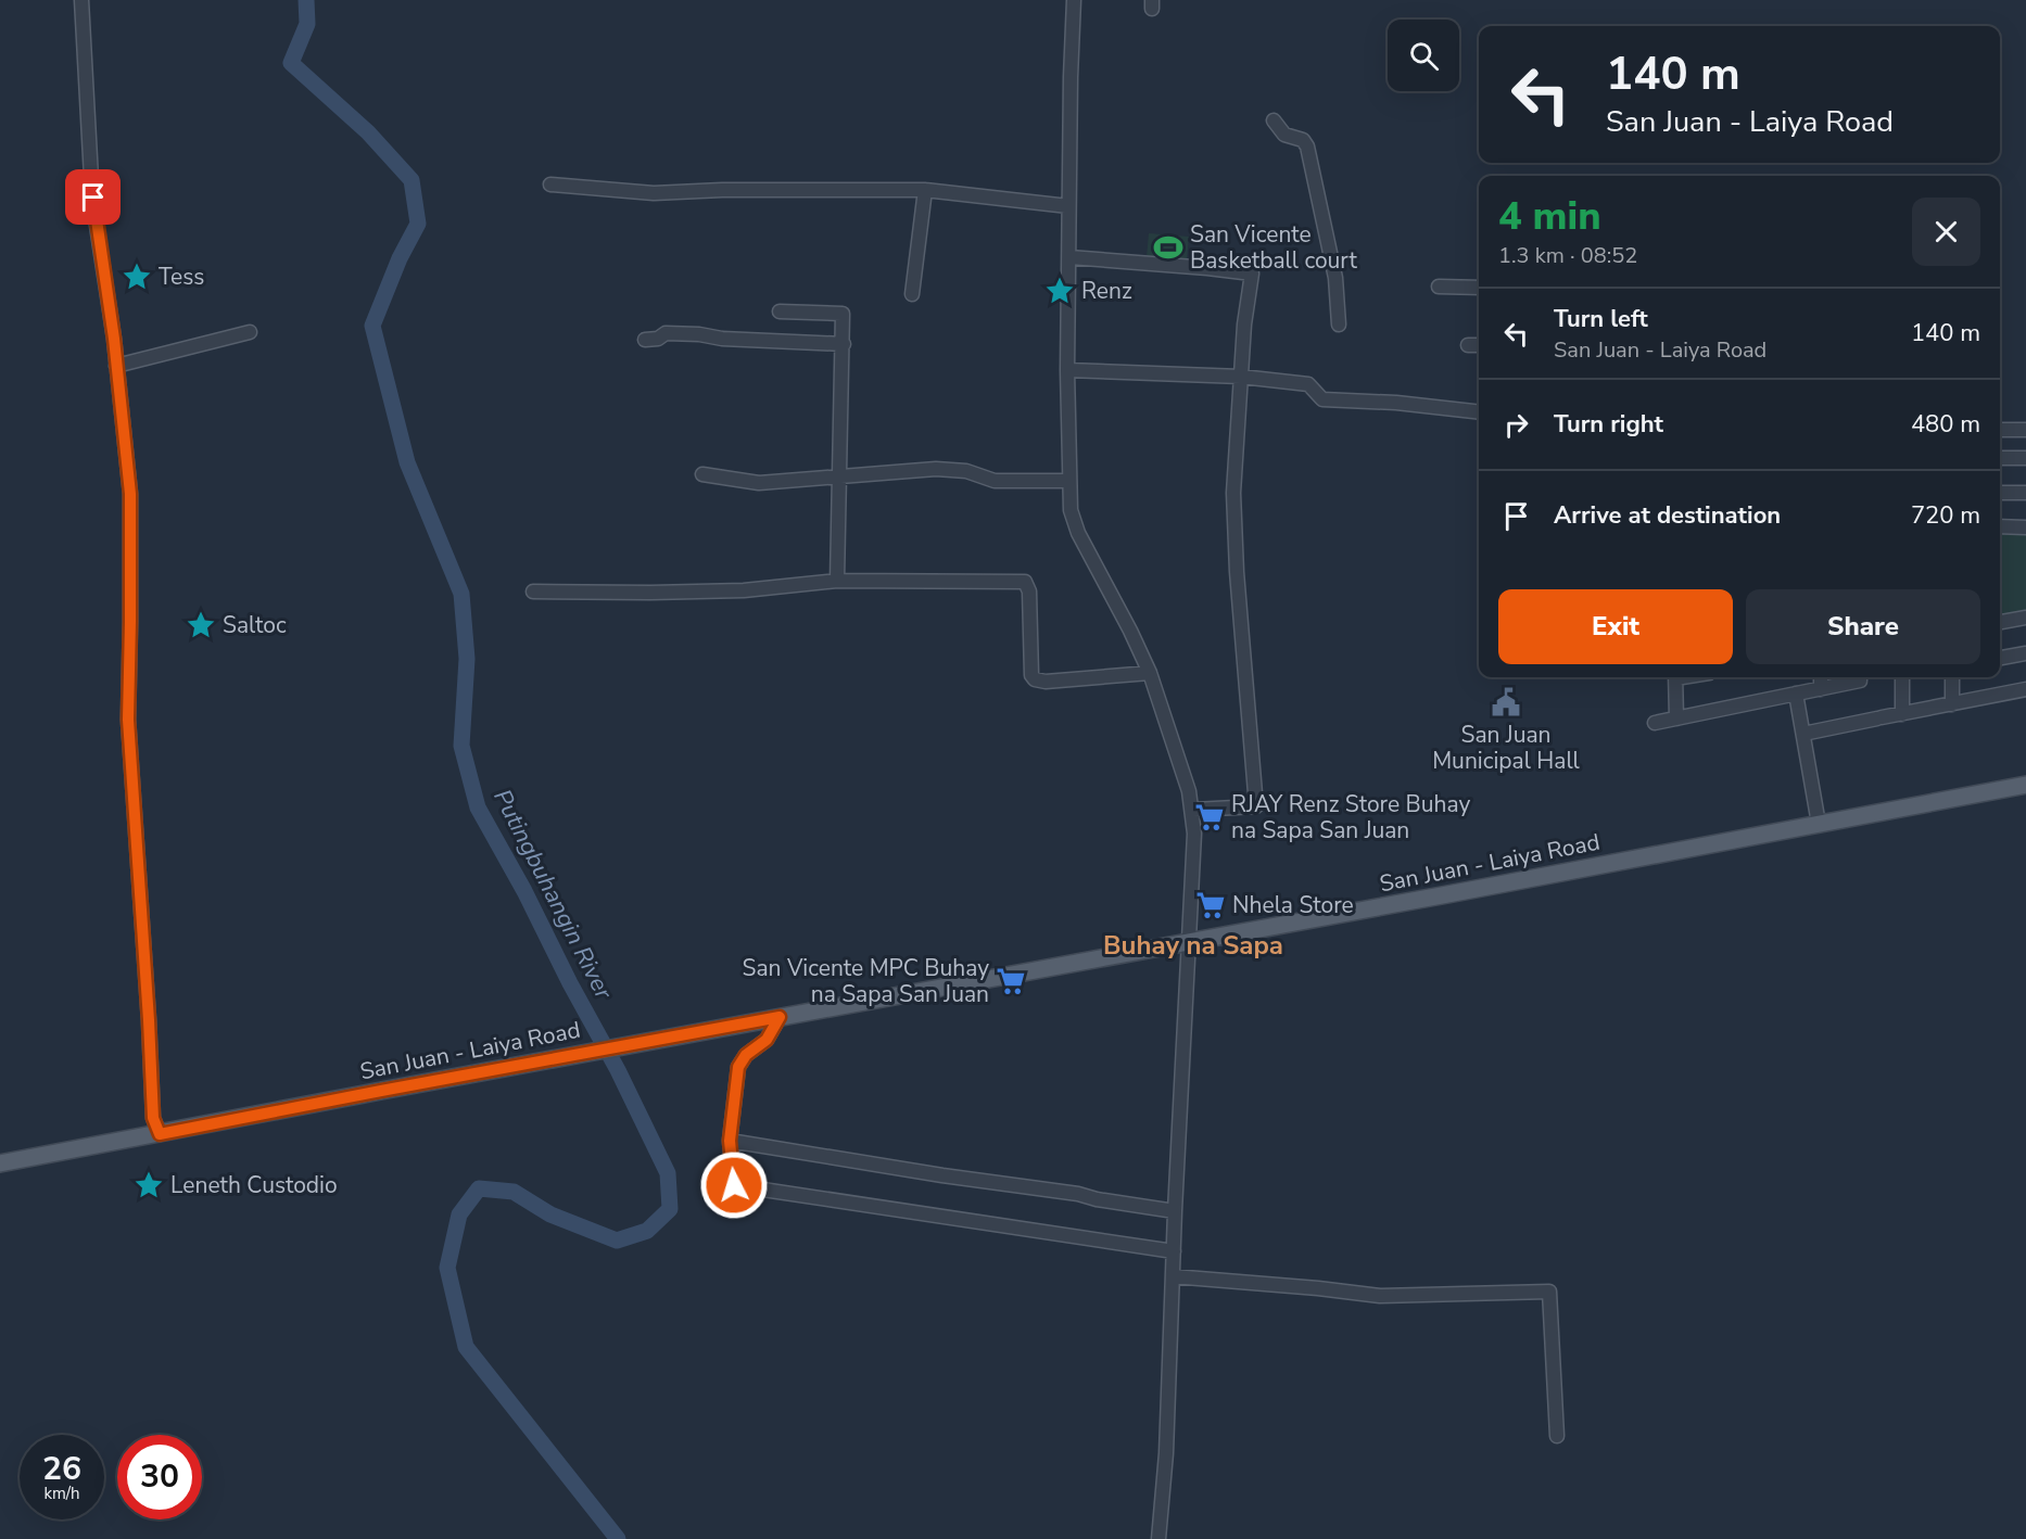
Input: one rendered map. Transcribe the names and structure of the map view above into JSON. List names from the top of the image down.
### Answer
{
  "streets": {
    "main road": ["San Juan - Laiya Road"]
  },
  "districts": ["Buhay na Sapa"],
  "water": ["Putingbuhangin River"],
  "places": {
    "sports": ["San Vicente Basketball court"],
    "place": [
      "Tess",
      "Renz",
      "Saltoc",
      "Leneth Custodio"
    ],
    "public building": ["San Juan Municipal Hall"],
    "supermarket": ["RJAY Renz Store Buhay na Sapa San Juan", "Nhela Store", "San Vicente MPC Buhay na Sapa San Juan"]
  },
  "page": {
    "turn": ["140 m", "San Juan - Laiya Road"],
    "heading": ["4 min", "1.3 km · 08:52"],
    "list": [
      {
        "name": "Turn left",
        "note": "San Juan - Laiya Road",
        "value": "140 m"
      },
      {
        "name": "Turn right",
        "value": "480 m"
      },
      {
        "name": "Arrive at destination",
        "value": "720 m"
      }
    ],
    "buttons": ["Exit", "Share"],
    "speed": "26 km/h",
    "limit": "30"
  }
}
